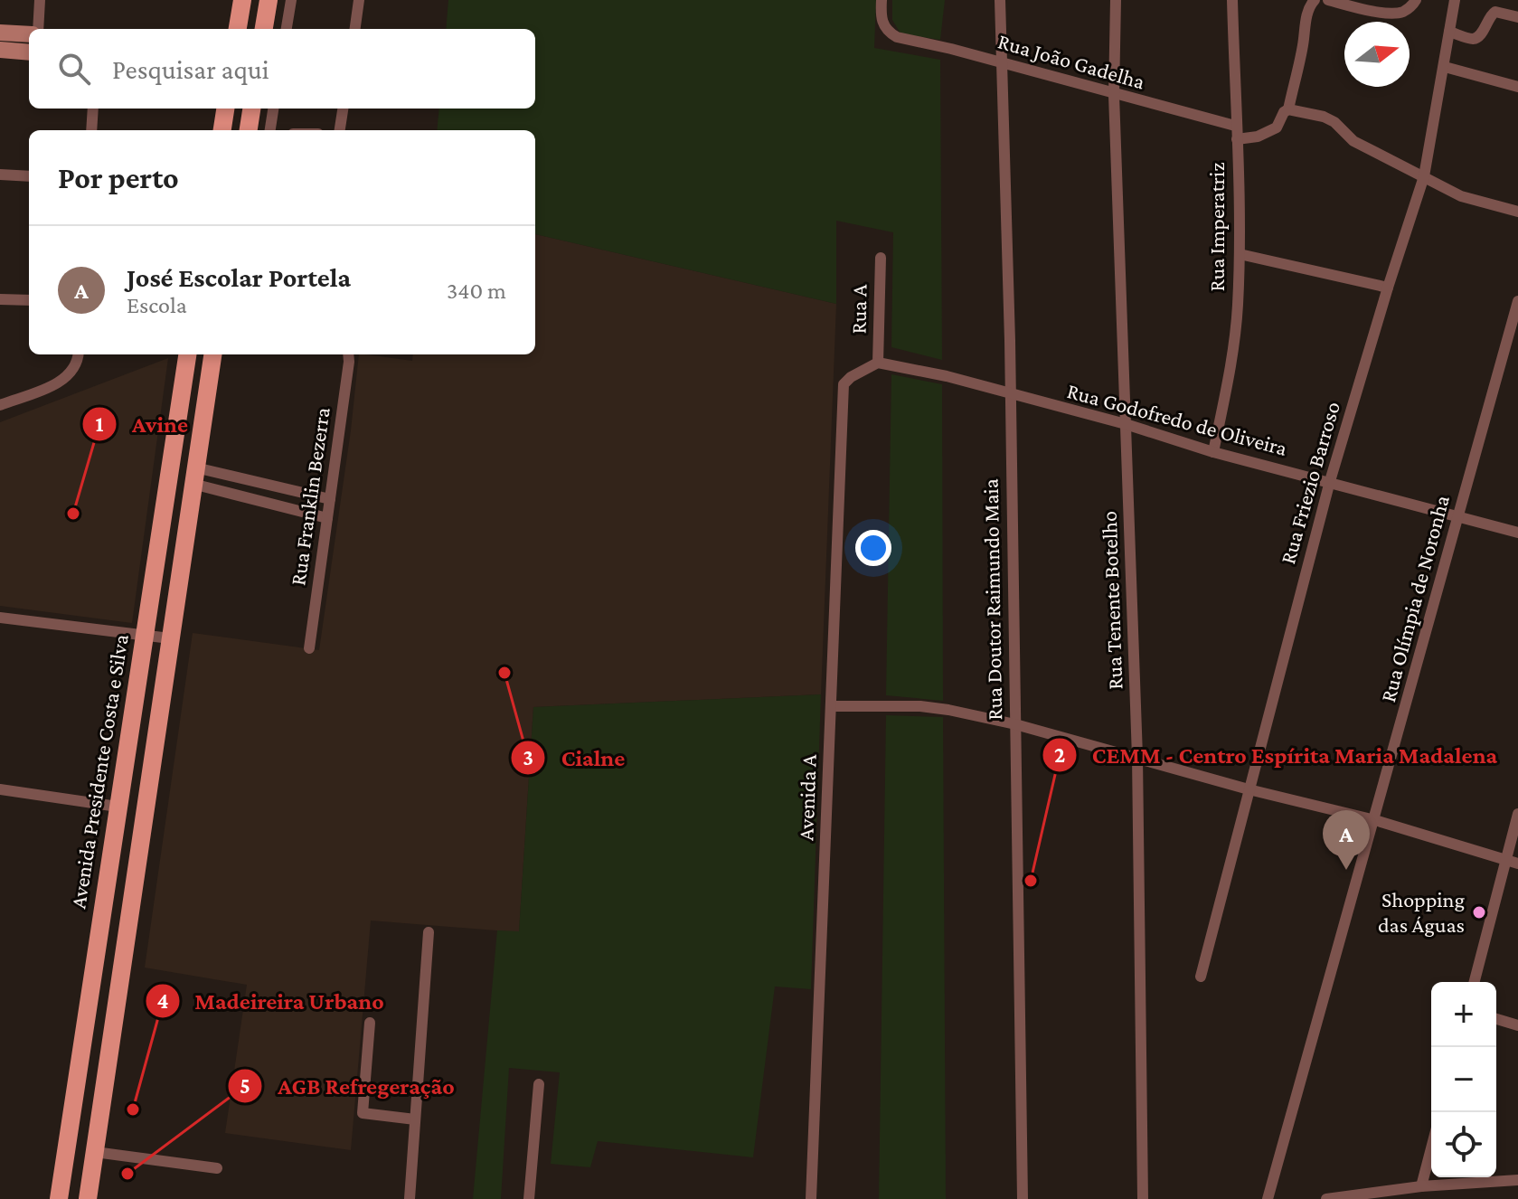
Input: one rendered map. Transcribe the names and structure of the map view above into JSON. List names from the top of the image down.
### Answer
{
  "streets": {
    "main road": ["Avenida Presidente Costa e Silva"],
    "street": [
      "Rua João Gadelha",
      "Rua Imperatriz",
      "Rua A",
      "Rua Godofredo de Oliveira",
      "Rua Friezio Barroso",
      "Rua Franklin Bezerra",
      "Rua Olímpia de Noronha",
      "Rua Doutor Raimundo Maia",
      "Rua Tenente Botelho",
      "Avenida A"
    ]
  },
  "crossings": [
    ["Rua João Gadelha", "Rua Imperatriz"],
    ["Rua João Gadelha", "Rua Doutor Raimundo Maia"],
    ["Rua João Gadelha", "Rua Tenente Botelho"],
    ["Rua Imperatriz", "Rua Godofredo de Oliveira"],
    ["Rua A", "Rua Godofredo de Oliveira"],
    ["Rua A", "Avenida A"],
    ["Rua Godofredo de Oliveira", "Rua Friezio Barroso"],
    ["Rua Godofredo de Oliveira", "Rua Olímpia de Noronha"],
    ["Rua Godofredo de Oliveira", "Rua Doutor Raimundo Maia"],
    ["Rua Godofredo de Oliveira", "Rua Tenente Botelho"],
    ["Rua Godofredo de Oliveira", "Avenida A"]
  ],
  "places": [
    "Avine",
    "Cialne",
    "CEMM - Centro Espírita Maria Madalena",
    "Shopping das Águas",
    "Madeireira Urbano",
    "AGB Refregeração"
  ],
  "north": "right",
  "page": {
    "search": "Pesquisar aqui",
    "heading": "Por perto",
    "list": [
      {
        "mark": "A",
        "name": "José Escolar Portela",
        "note": "Escola",
        "value": "340 m"
      }
    ],
    "pins": "A",
    "map_buttons": ["+", "−"]
  }
}
